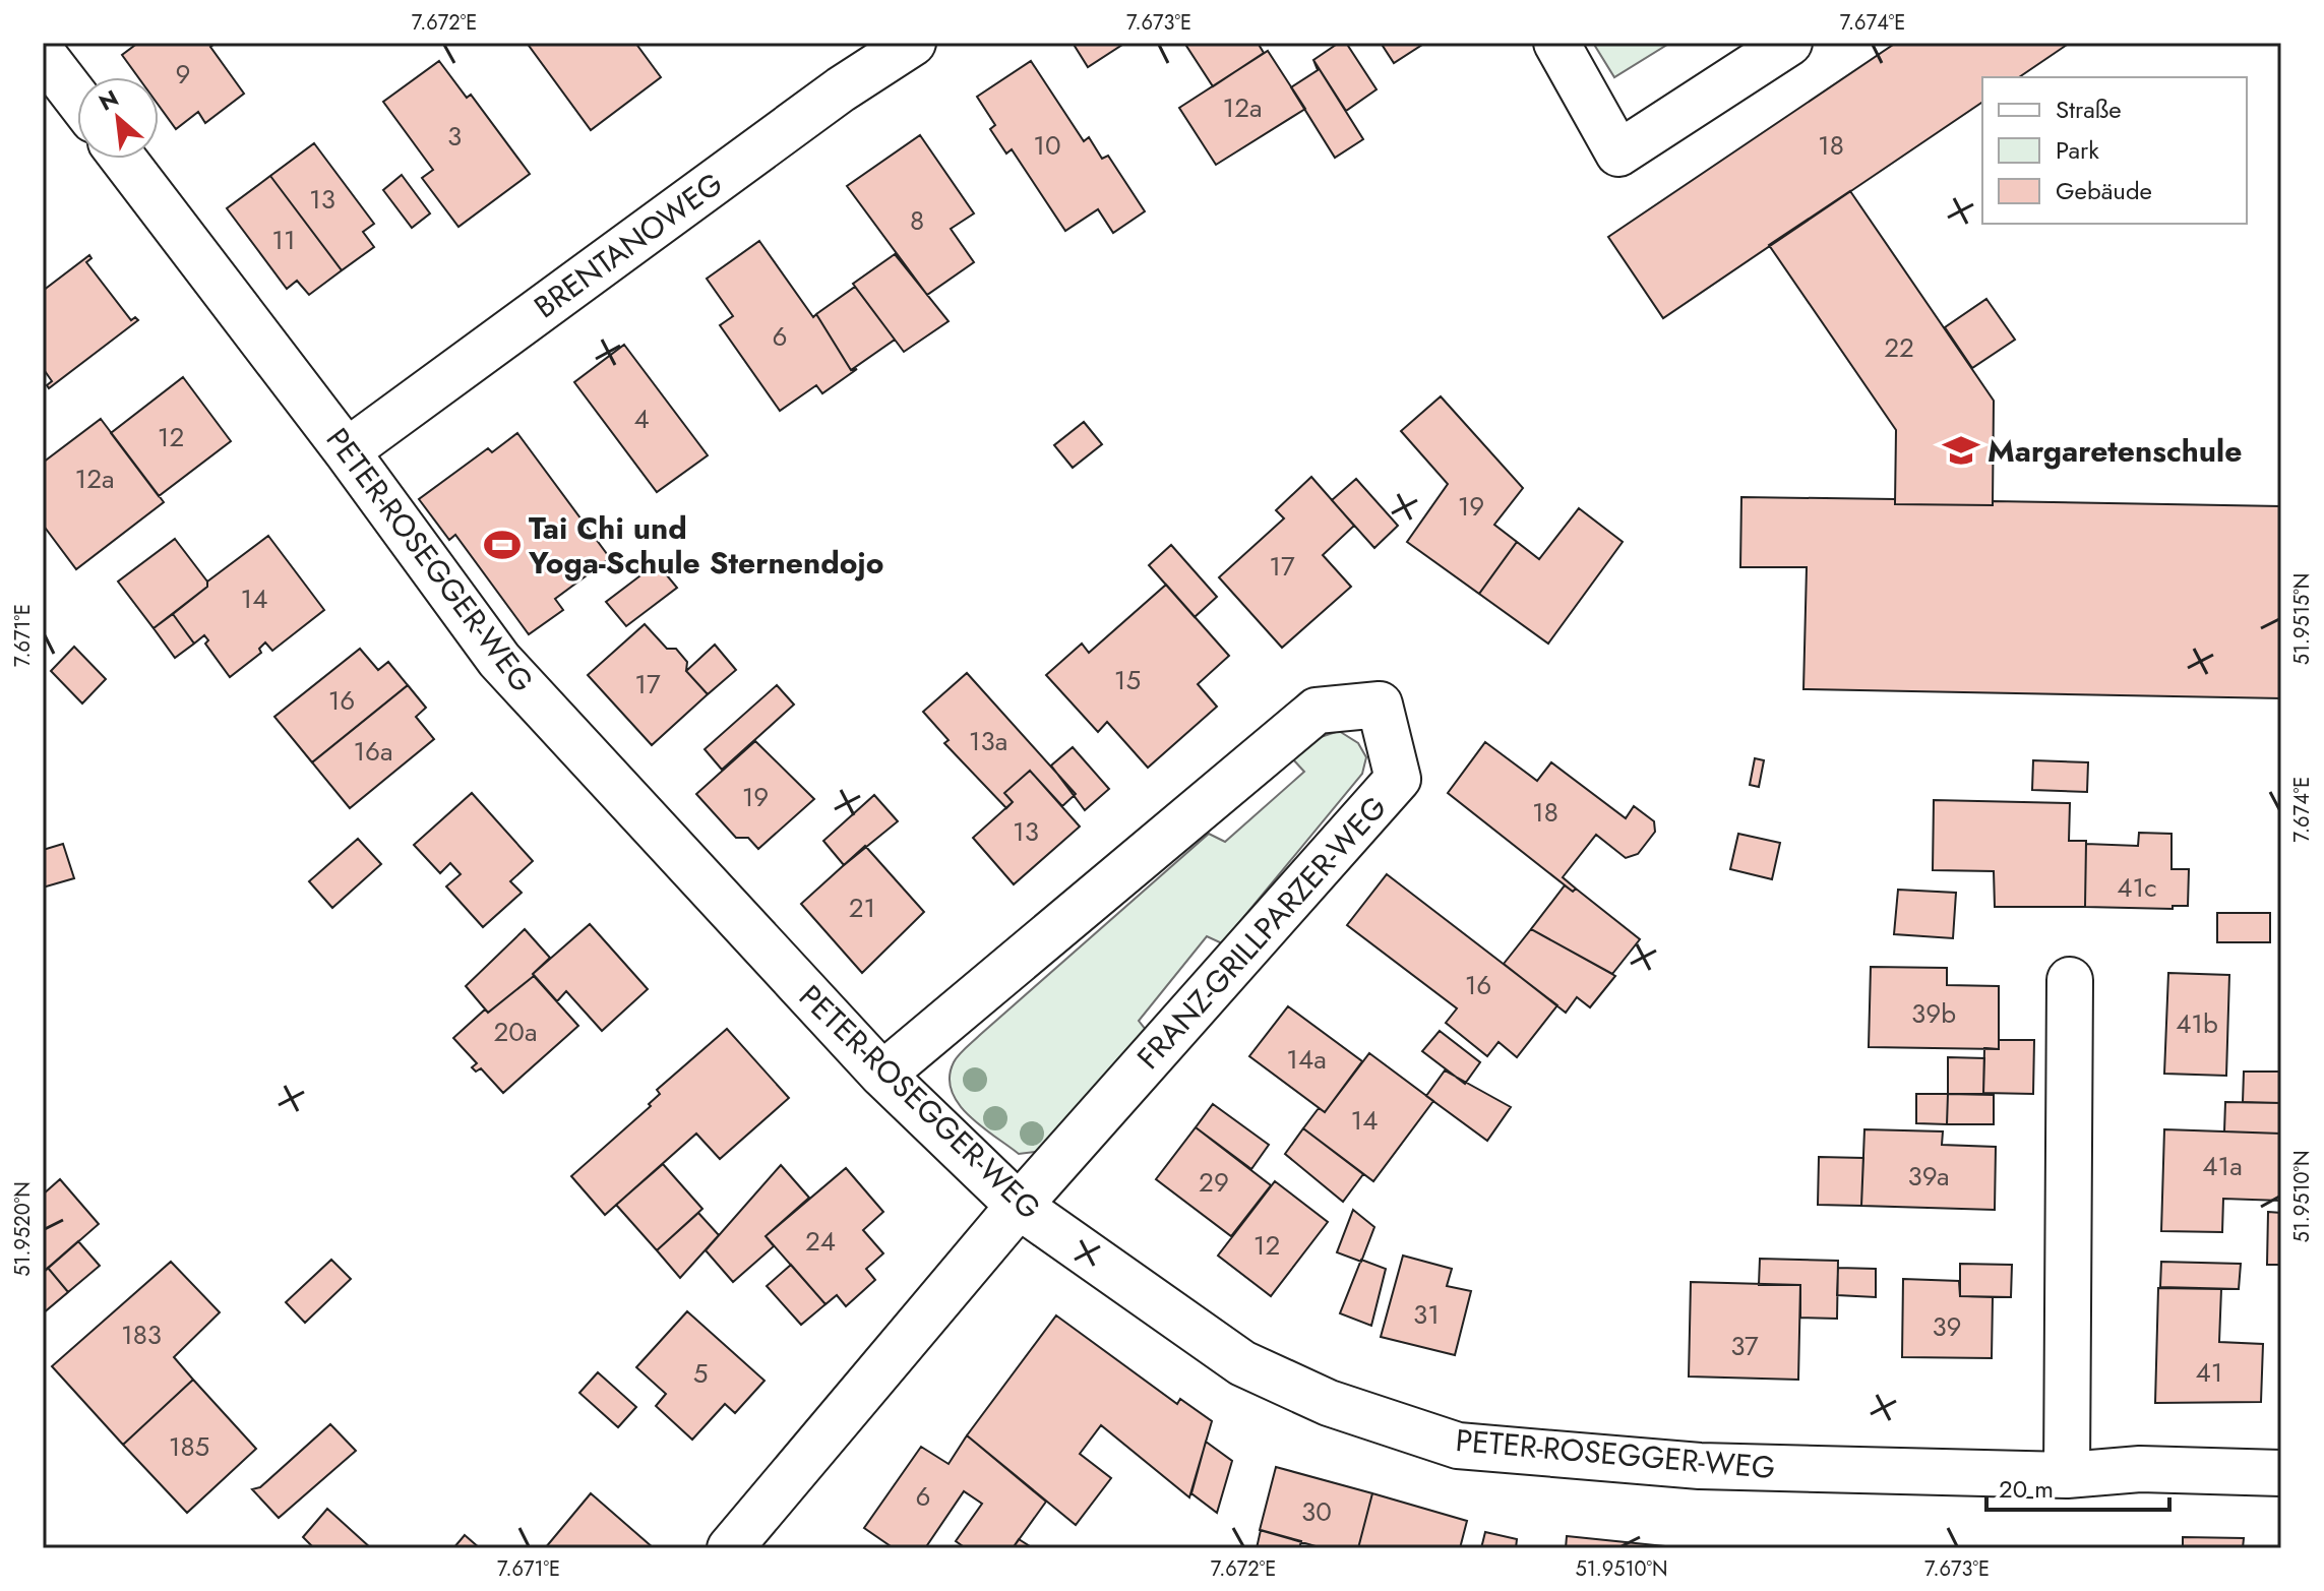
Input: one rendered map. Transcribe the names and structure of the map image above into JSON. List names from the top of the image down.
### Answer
{
  "streets": {
    "street": ["BRENTANOWEG", "PETER-ROSEGGER-WEG", "FRANZ-GRILLPARZER-WEG"]
  },
  "crossings": [
    ["BRENTANOWEG", "PETER-ROSEGGER-WEG"],
    ["PETER-ROSEGGER-WEG", "FRANZ-GRILLPARZER-WEG"]
  ],
  "places": {
    "school or university": ["Margaretenschule"],
    "sports": ["Tai Chi und Yoga-Schule Sternendojo"]
  },
  "house_numbers": [
    "9",
    "12a",
    "3",
    "10",
    "18",
    "13",
    "8",
    "11",
    "6",
    "22",
    "4",
    "12",
    "12a",
    "19",
    "17",
    "14",
    "15",
    "17",
    "16",
    "13a",
    "16a",
    "19",
    "18",
    "13",
    "41c",
    "21",
    "16",
    "39b",
    "41b",
    "20a",
    "14a",
    "14",
    "41a",
    "39a",
    "29",
    "24",
    "12",
    "31",
    "39",
    "183",
    "37",
    "41",
    "5",
    "185",
    "6",
    "30"
  ],
  "legend": ["Straße", "Park", "Gebäude"],
  "scale_bar": "20 m",
  "north": "top left",
  "coordinates": [
    "7.672°E",
    "7.673°E",
    "7.674°E",
    "51.9515°N",
    "7.671°E",
    "51.9510°N",
    "51.9520°N"
  ]
}
